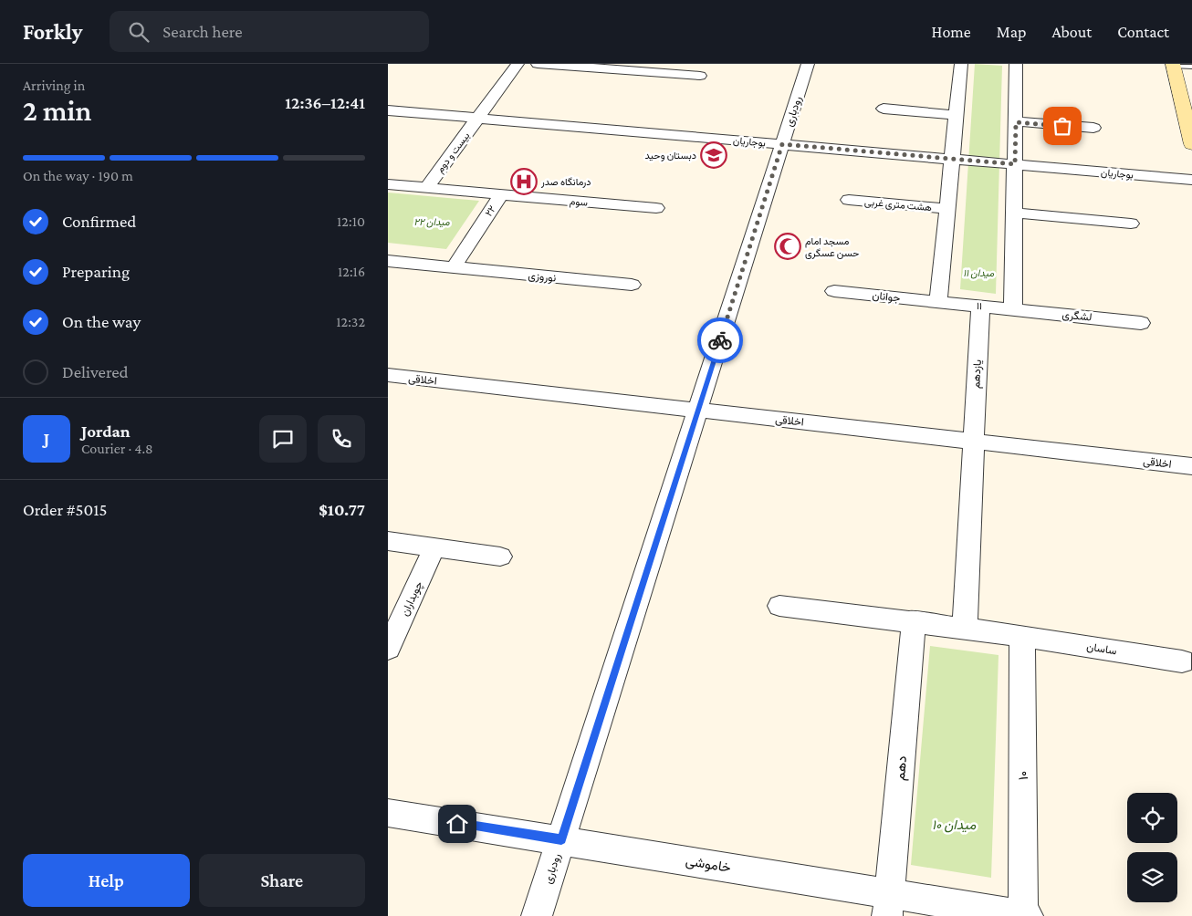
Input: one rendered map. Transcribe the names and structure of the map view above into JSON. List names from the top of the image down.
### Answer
{
  "streets": {
    "street": [
      "رودباری",
      "بوجاریان",
      "بیست و دوم",
      "سوم",
      "هشت متری غربی",
      "۲۲",
      "نوروزی",
      "جوانان",
      "۱۱",
      "لشگری",
      "یازدهم",
      "اخلاقی",
      "چوبداران",
      "ساسان",
      "دهم",
      "۱۰",
      "خاموشی"
    ]
  },
  "crossings": [
    ["رودباری", "بوجاریان"],
    ["رودباری", "اخلاقی"],
    ["رودباری", "خاموشی"],
    ["بوجاریان", "بیست و دوم"],
    ["بیست و دوم", "۲۲"],
    ["سوم", "۲۲"],
    ["۲۲", "نوروزی"],
    ["جوانان", "۱۱"],
    ["۱۱", "لشگری"],
    ["۱۱", "یازدهم"],
    ["یازدهم", "اخلاقی"],
    ["ساسان", "دهم"],
    ["ساسان", "۱۰"],
    ["دهم", "خاموشی"],
    ["۱۰", "خاموشی"]
  ],
  "parks": ["میدان ۲۲", "میدان ۱۱", "میدان ۱۰"],
  "places": {
    "school or university": ["دبستان وحید"],
    "hospital": ["درمانگاه صدر"],
    "mosque": ["مسجد امام حسن عسگری"]
  },
  "page": {
    "header": "Forkly",
    "search": "Search here",
    "nav": [
      "Home",
      "Map",
      "About",
      "Contact"
    ],
    "heading": ["2 min", "Arriving in", "12:36–12:41"],
    "panel": [
      "Jordan",
      "Courier · 4.8",
      "Order #5015",
      "$10.77"
    ],
    "bar": "On the way · 190 m",
    "list": [
      ["Confirmed", "12:10"],
      ["Preparing", "12:16"],
      ["On the way", "12:32"],
      "Delivered"
    ],
    "round": "J",
    "buttons": ["Help", "Share"]
  }
}
